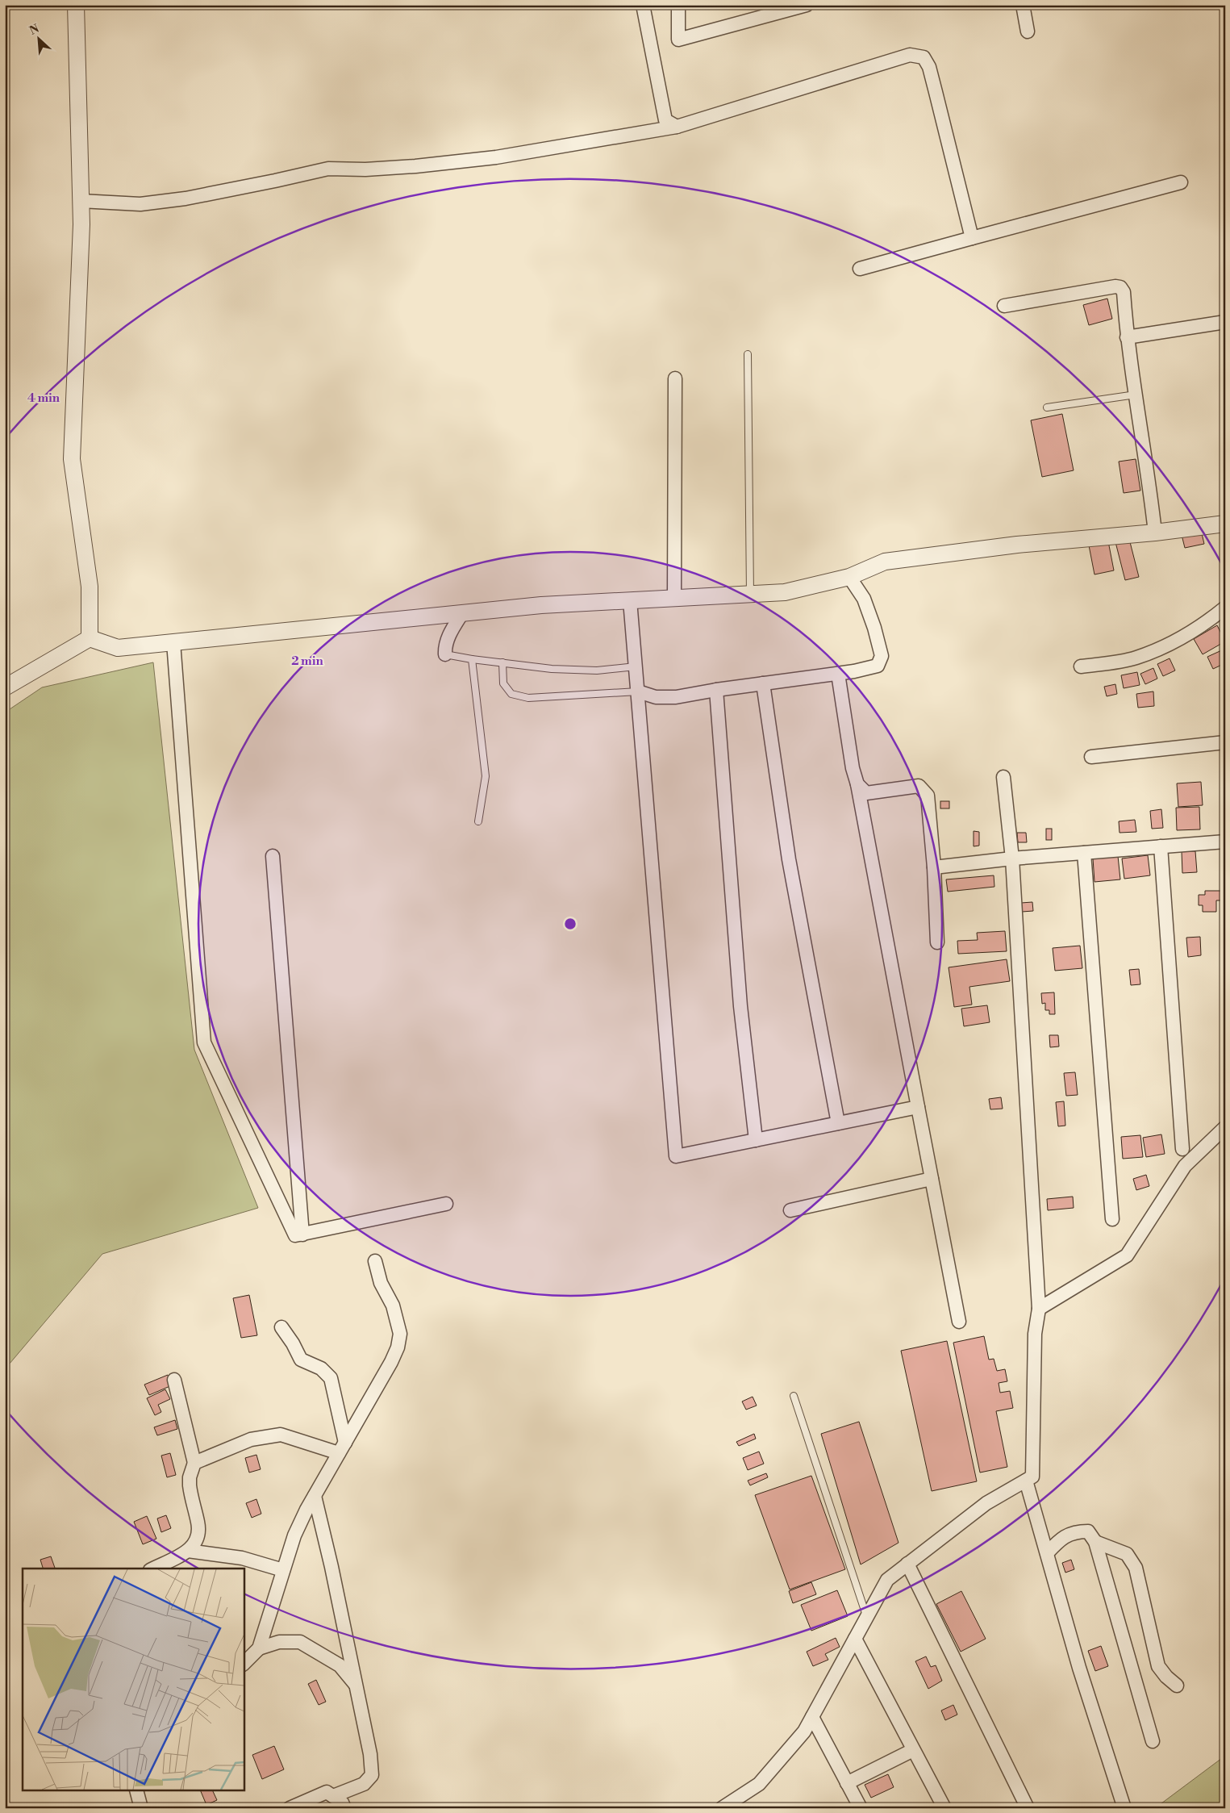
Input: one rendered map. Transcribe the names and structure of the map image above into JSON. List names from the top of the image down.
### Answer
{
  "north": "top left",
  "rings": ["4 min", "2 min"]
}
